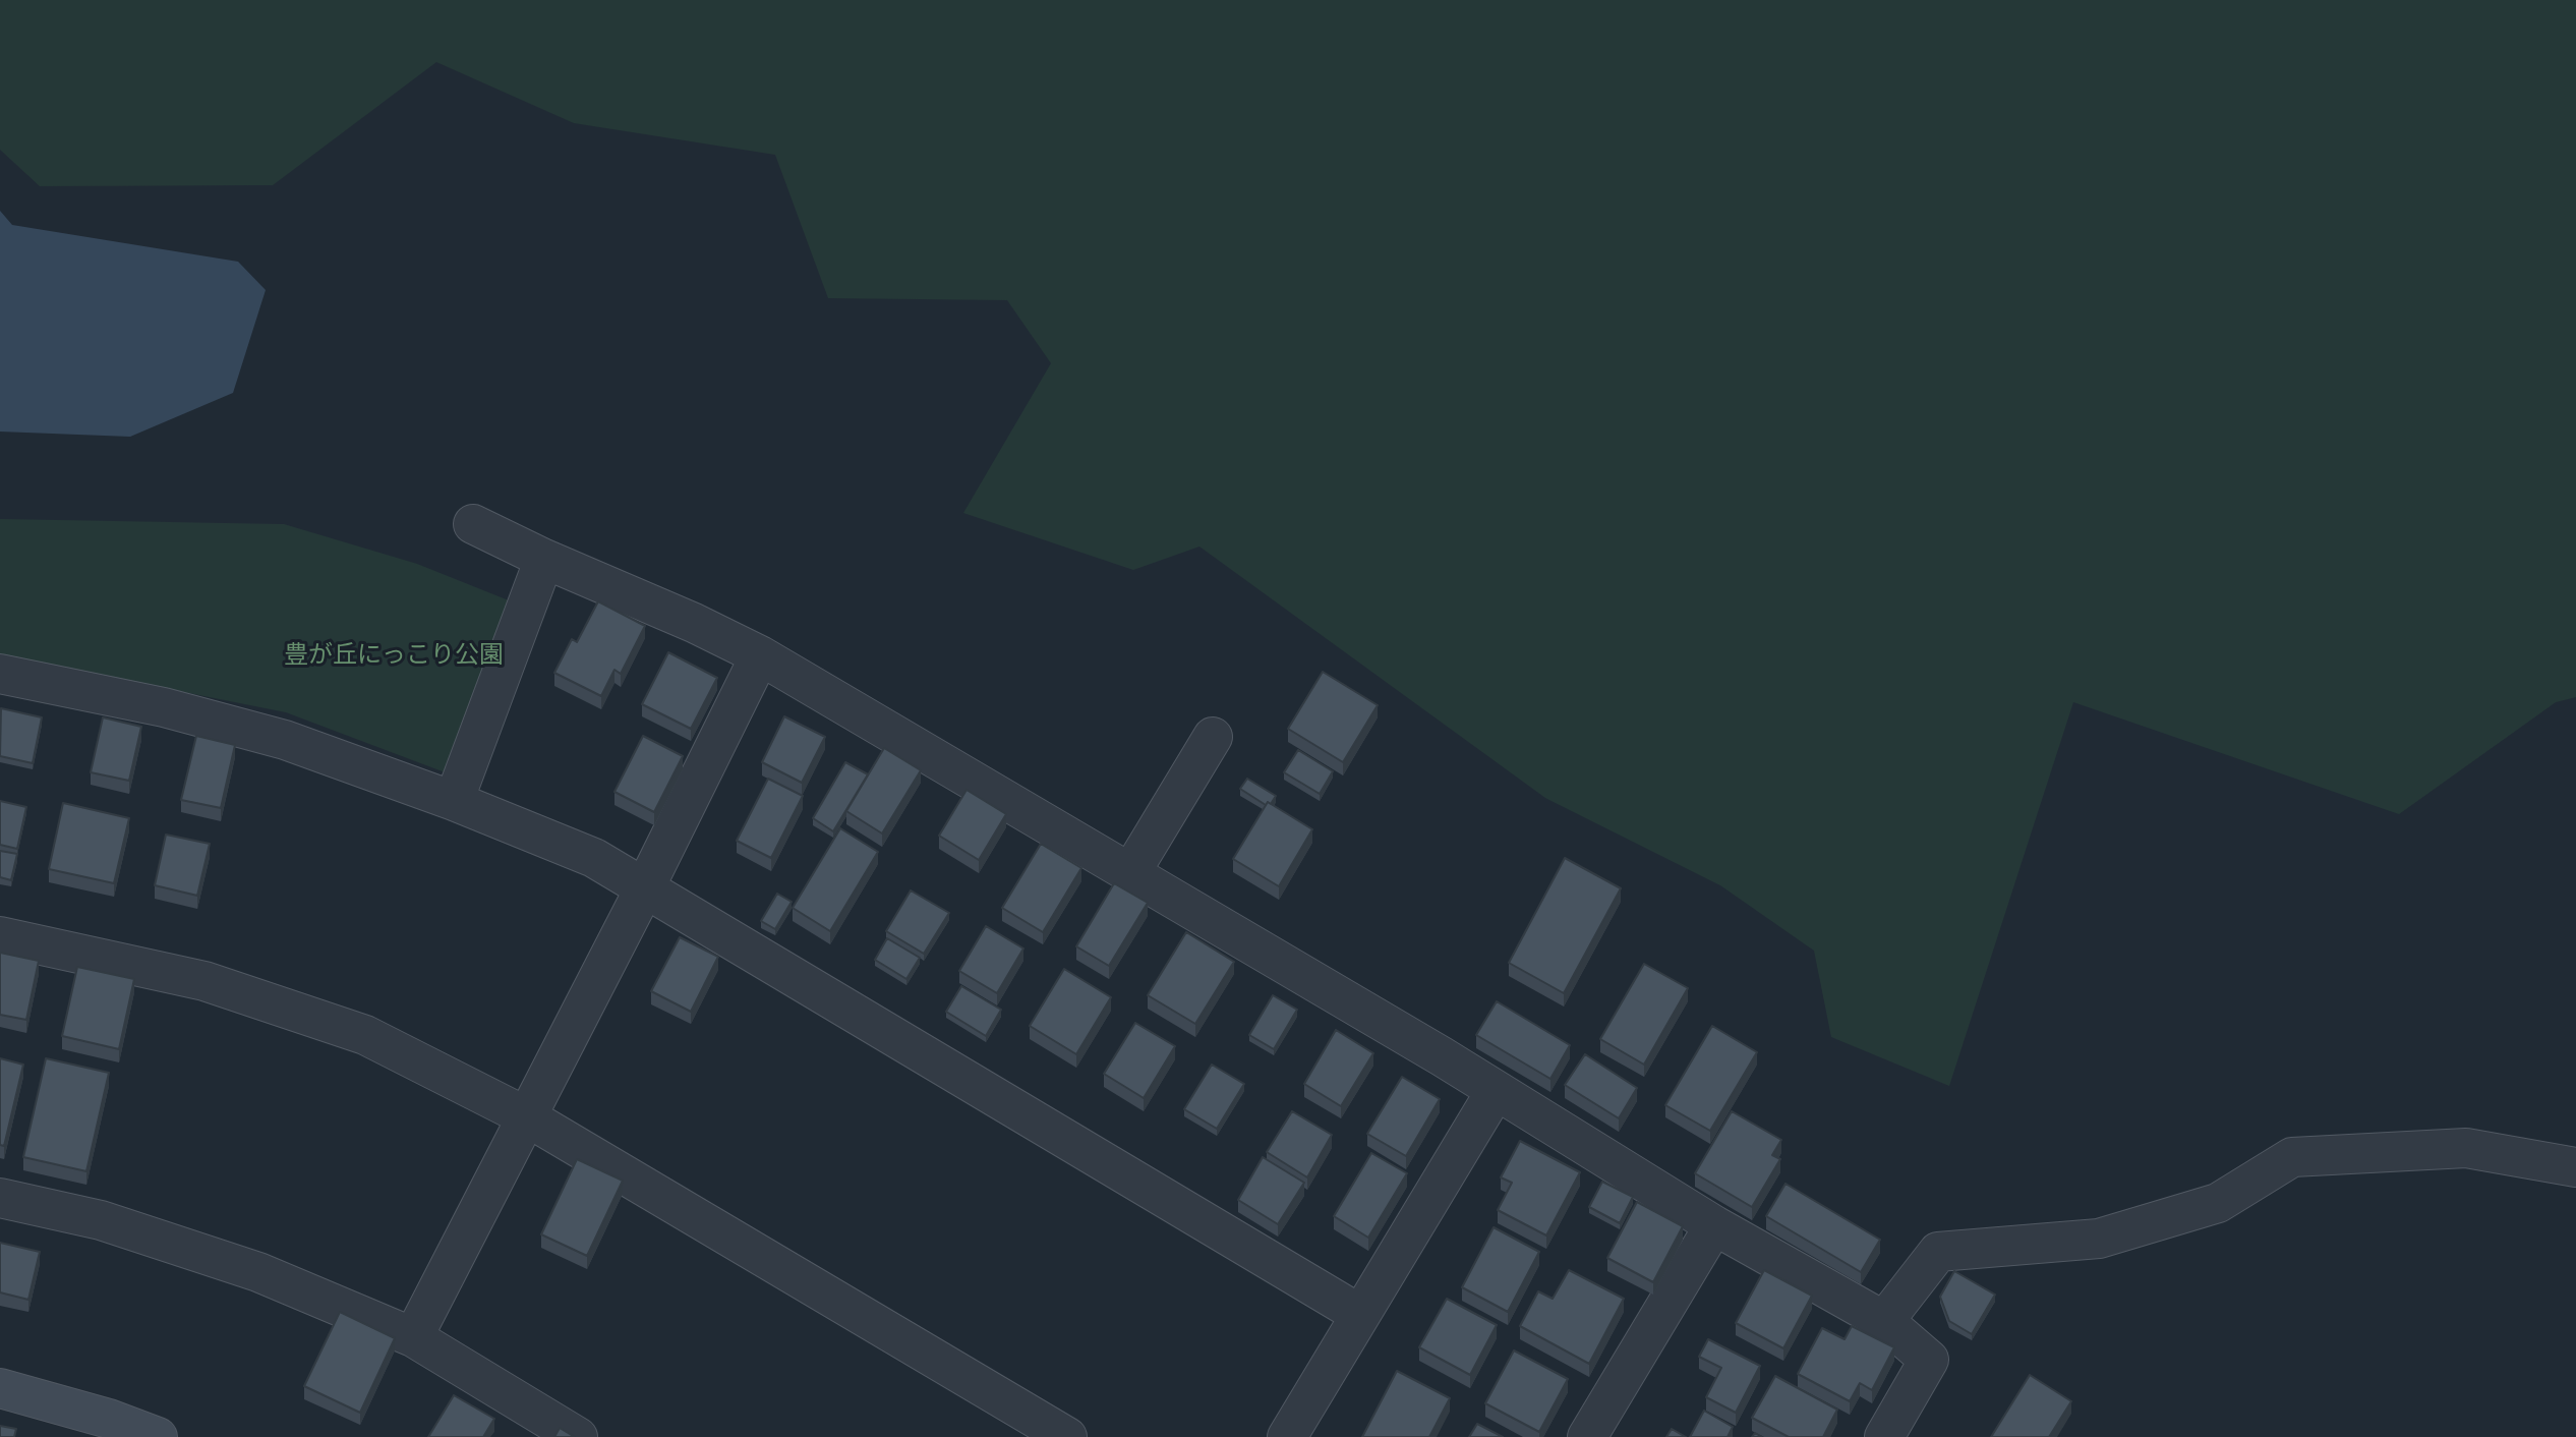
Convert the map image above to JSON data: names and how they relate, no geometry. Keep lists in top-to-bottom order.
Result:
{
  "parks": ["豊が丘にっこり公園"]
}
